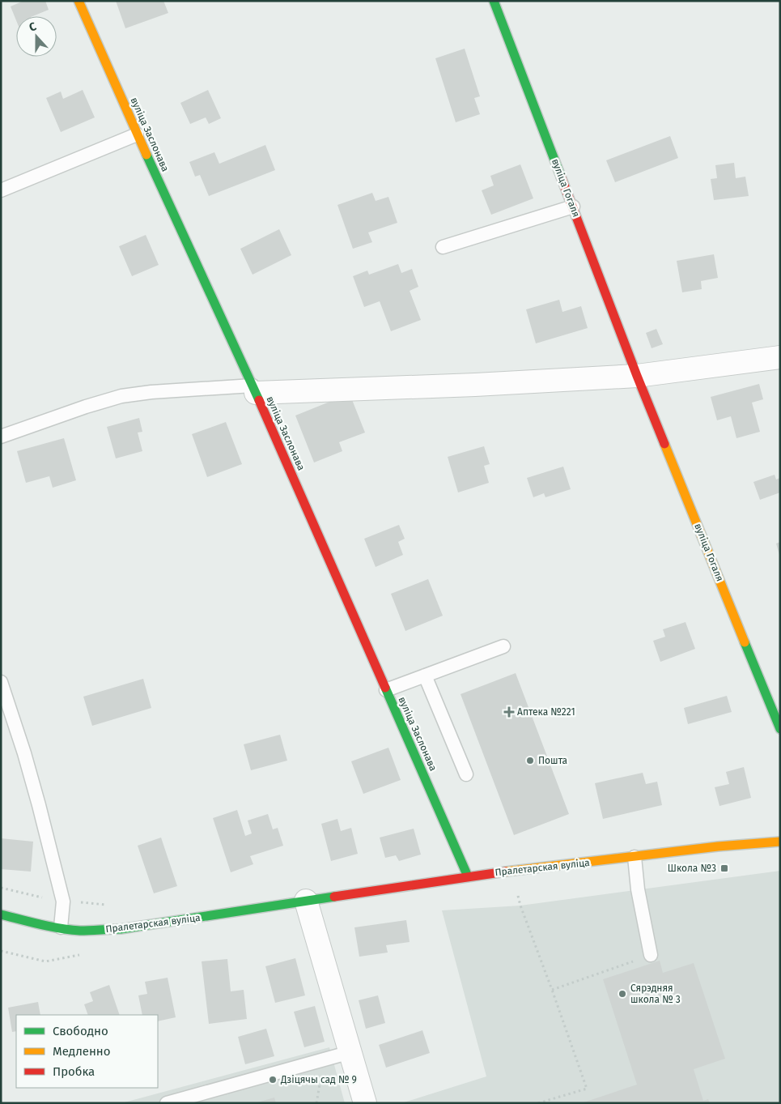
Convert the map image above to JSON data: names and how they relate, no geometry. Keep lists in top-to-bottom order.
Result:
{
  "streets": {
    "street": ["вуліца Заслонава", "вуліца Гогаля", "Пралетарская вуліца"]
  },
  "crossings": [
    ["вуліца Заслонава", "Пралетарская вуліца"]
  ],
  "places": {
    "health": ["Аптека №221"],
    "other": ["Пошта", "Сярэдняя школа № 3", "Дзіцячы сад № 9"],
    "transit": ["Школа №3"]
  },
  "legend": ["Свободно", "Медленно", "Пробка"],
  "north": "top"
}
